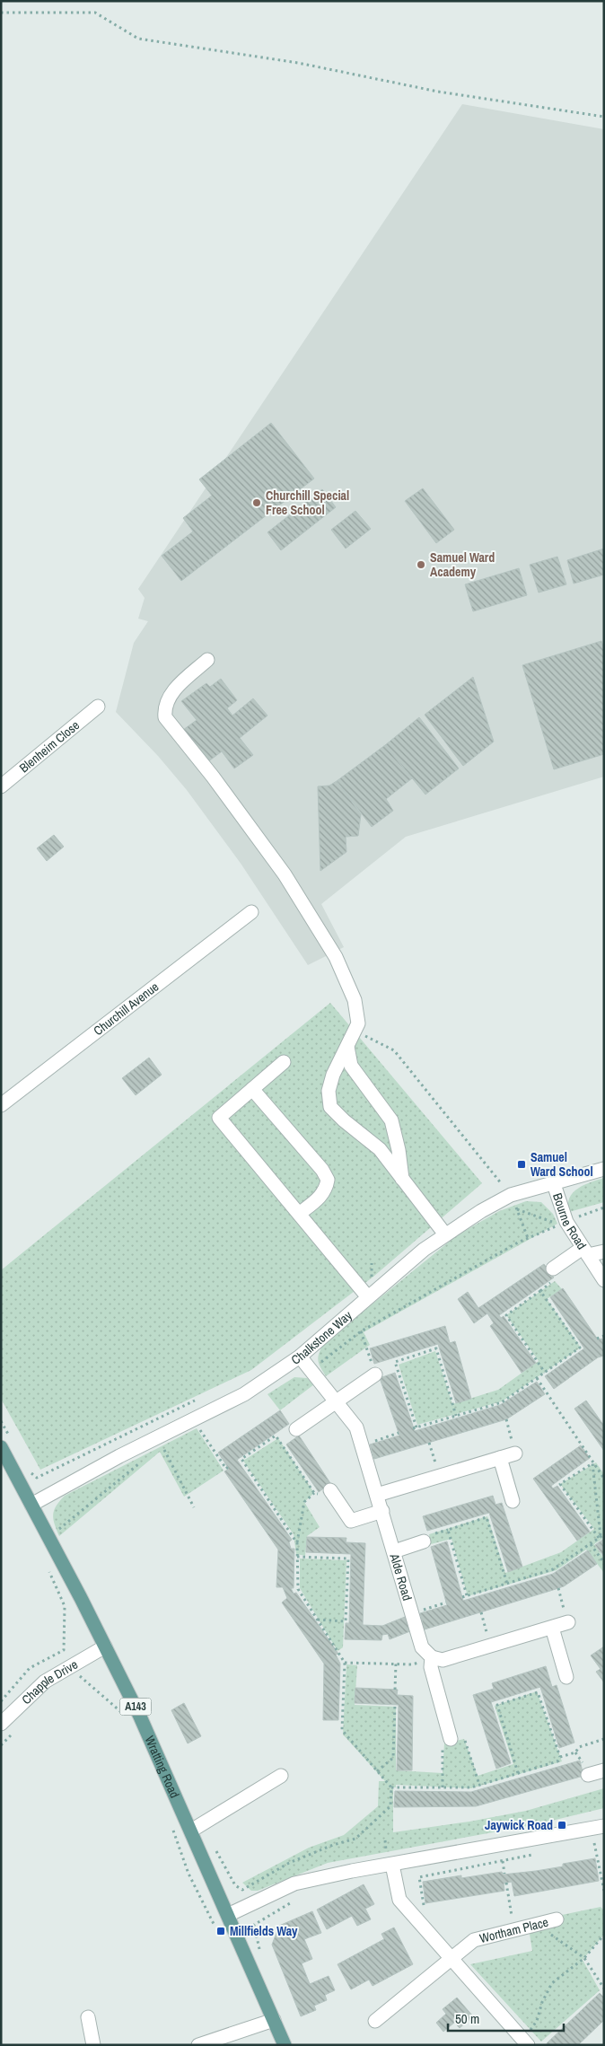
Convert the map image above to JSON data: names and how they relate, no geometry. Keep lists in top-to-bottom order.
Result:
{
  "streets": {
    "main road": ["A143", "Wratting Road"],
    "street": [
      "Blenheim Close",
      "Churchill Avenue",
      "Bourne Road",
      "Chalkstone Way",
      "Alde Road",
      "Chapple Drive",
      "Wortham Place"
    ]
  },
  "crossings": [
    ["Bourne Road", "Chalkstone Way"],
    ["Chalkstone Way", "Alde Road"],
    ["Chalkstone Way", "Wratting Road"],
    ["Chapple Drive", "Wratting Road"]
  ],
  "places": {
    "other": ["Churchill Special Free School", "Samuel Ward Academy"],
    "transit": ["Samuel Ward School", "Jaywick Road", "Millfields Way"]
  },
  "scale_bar": "50 m"
}
